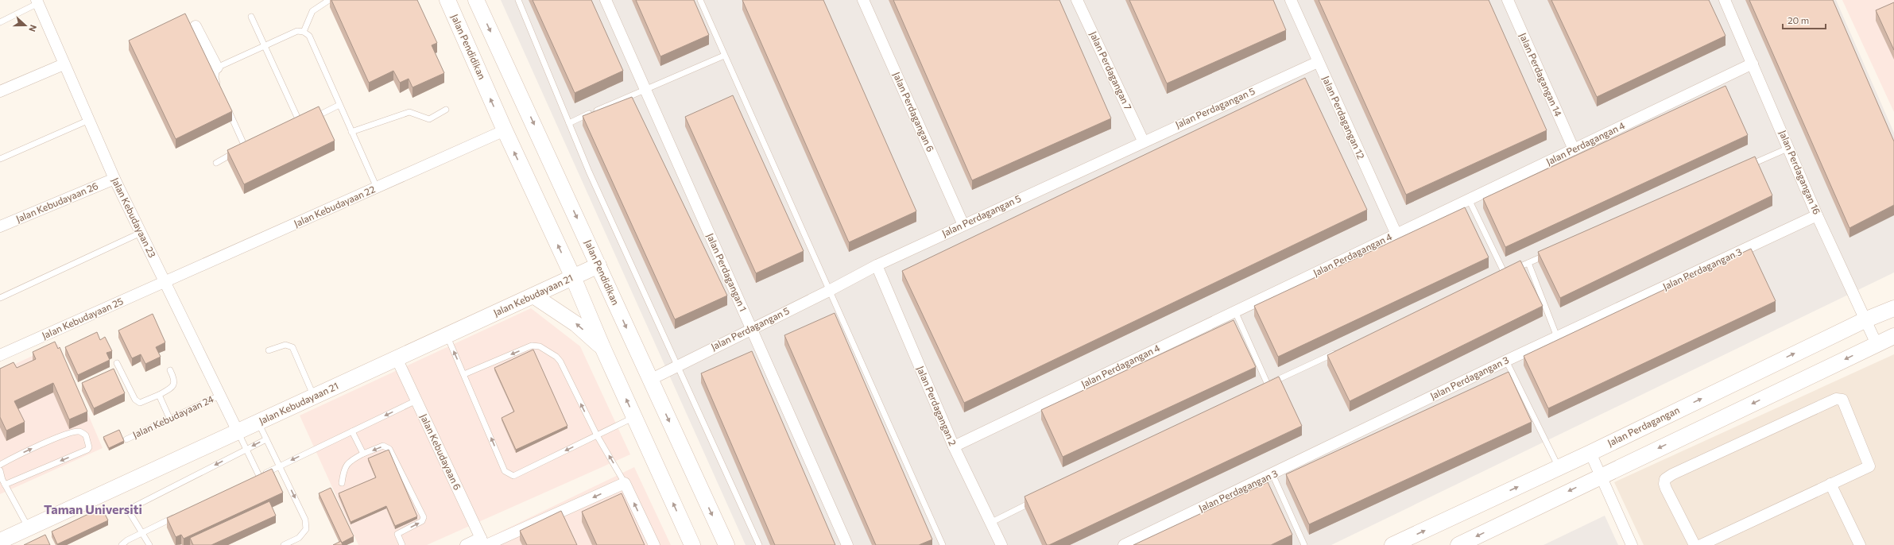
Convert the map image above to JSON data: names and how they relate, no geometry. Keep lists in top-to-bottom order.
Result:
{
  "streets": {
    "main road": ["Jalan Pendidikan", "Jalan Kebudayaan 21", "Jalan Perdagangan"],
    "street": [
      "Jalan Perdagangan 7",
      "Jalan Perdagangan 14",
      "Jalan Perdagangan 5",
      "Jalan Perdagangan 6",
      "Jalan Perdagangan 12",
      "Jalan Perdagangan 4",
      "Jalan Perdagangan 16",
      "Jalan Kebudayaan 26",
      "Jalan Kebudayaan 22",
      "Jalan Kebudayaan 23",
      "Jalan Perdagangan 3",
      "Jalan Perdagangan 1",
      "Jalan Kebudayaan 25",
      "Jalan Perdagangan 2",
      "Jalan Kebudayaan 6"
    ],
    "lane": ["Jalan Kebudayaan 24"]
  },
  "crossings": [
    ["Jalan Pendidikan", "Jalan Perdagangan 5"],
    ["Jalan Pendidikan", "Jalan Kebudayaan 22"],
    ["Jalan Pendidikan", "Jalan Kebudayaan 21"],
    ["Jalan Perdagangan 7", "Jalan Perdagangan 5"],
    ["Jalan Perdagangan 14", "Jalan Perdagangan 4"],
    ["Jalan Perdagangan 5", "Jalan Perdagangan 6"],
    ["Jalan Perdagangan 5", "Jalan Perdagangan 12"],
    ["Jalan Perdagangan 5", "Jalan Perdagangan 1"],
    ["Jalan Perdagangan 5", "Jalan Perdagangan 2"],
    ["Jalan Perdagangan 12", "Jalan Perdagangan 4"],
    ["Jalan Perdagangan 4", "Jalan Perdagangan 16"],
    ["Jalan Perdagangan 4", "Jalan Perdagangan 2"],
    ["Jalan Perdagangan 16", "Jalan Perdagangan 3"],
    ["Jalan Perdagangan 16", "Jalan Perdagangan"],
    ["Jalan Kebudayaan 26", "Jalan Kebudayaan 23"],
    ["Jalan Kebudayaan 22", "Jalan Kebudayaan 23"],
    ["Jalan Kebudayaan 22", "Jalan Kebudayaan 25"],
    ["Jalan Kebudayaan 23", "Jalan Kebudayaan 21"],
    ["Jalan Kebudayaan 23", "Jalan Kebudayaan 25"],
    ["Jalan Kebudayaan 23", "Jalan Kebudayaan 24"],
    ["Jalan Kebudayaan 21", "Jalan Kebudayaan 6"]
  ],
  "districts": ["Taman Universiti"],
  "scale_bar": "20 m",
  "north": "right"
}
